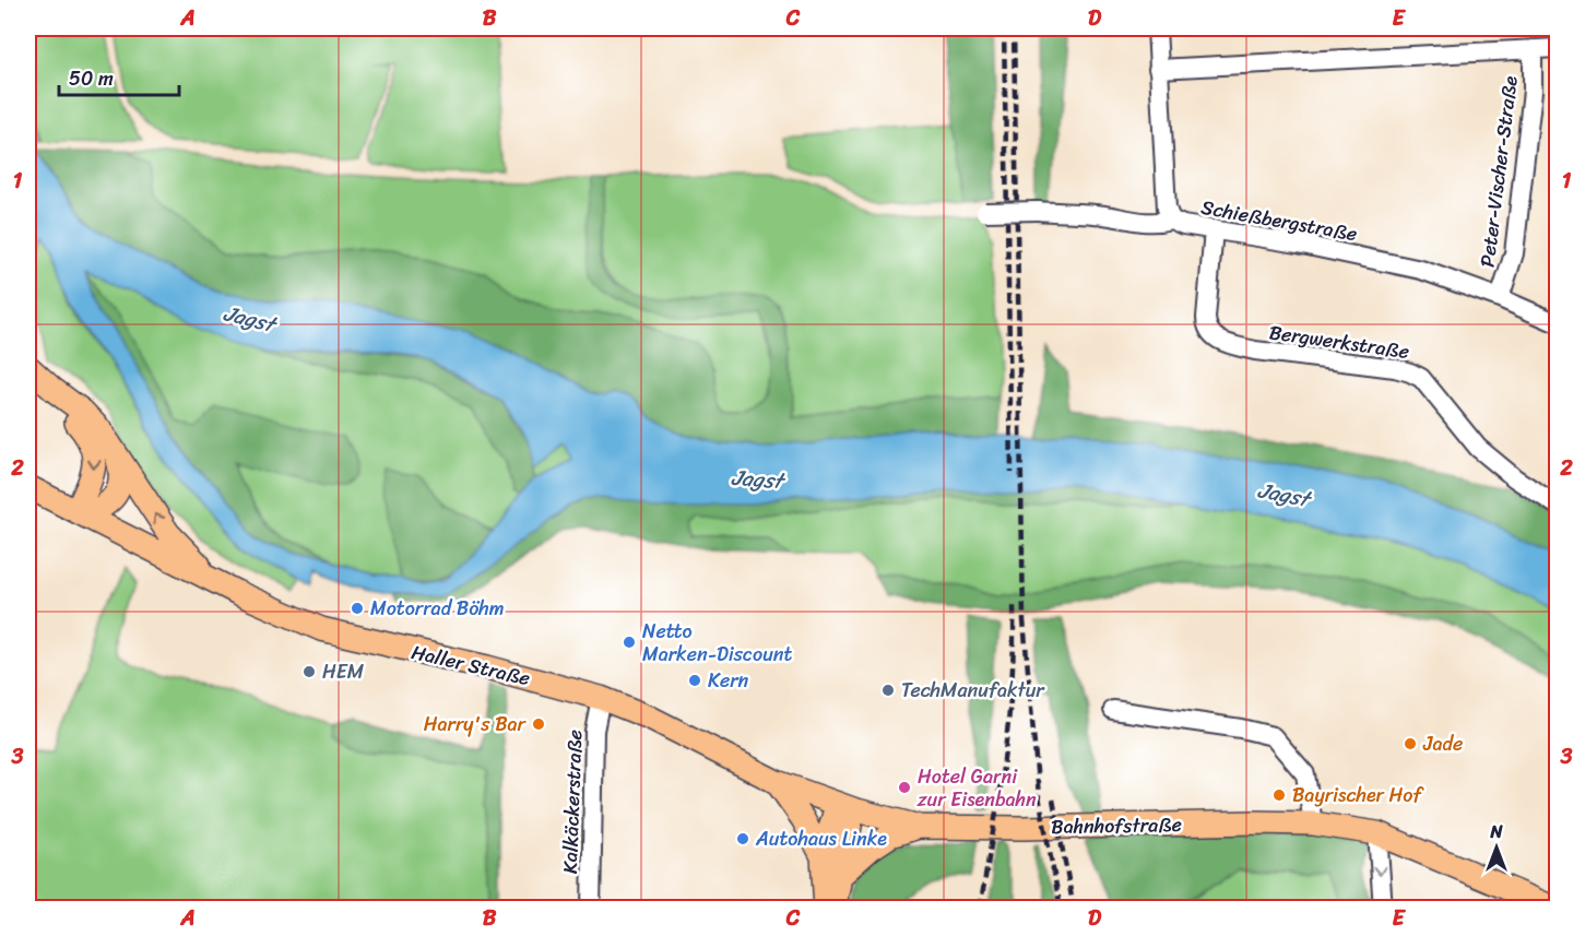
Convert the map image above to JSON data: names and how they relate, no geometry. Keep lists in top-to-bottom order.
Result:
{
  "streets": {
    "main road": ["Haller Straße", "Bahnhofstraße"],
    "street": [
      "Peter-Vischer-Straße",
      "Schießbergstraße",
      "Bergwerkstraße",
      "Kalkäckerstraße"
    ]
  },
  "crossings": [
    ["Peter-Vischer-Straße", "Schießbergstraße"],
    ["Schießbergstraße", "Bergwerkstraße"],
    ["Haller Straße", "Kalkäckerstraße"],
    ["Haller Straße", "Bahnhofstraße"]
  ],
  "water": ["Jagst"],
  "places": [
    "Motorrad Böhm",
    "Netto Marken-Discount",
    "HEM",
    "Kern",
    "TechManufaktur",
    "Harry's Bar",
    "Jade",
    "Hotel Garni zur Eisenbahn",
    "Bayrischer Hof",
    "Autohaus Linke"
  ],
  "scale_bar": "50 m",
  "north": "top",
  "grid": {
    "columns": [
      "A",
      "B",
      "C",
      "D",
      "E"
    ],
    "rows": ["1", "2", "3"]
  }
}
